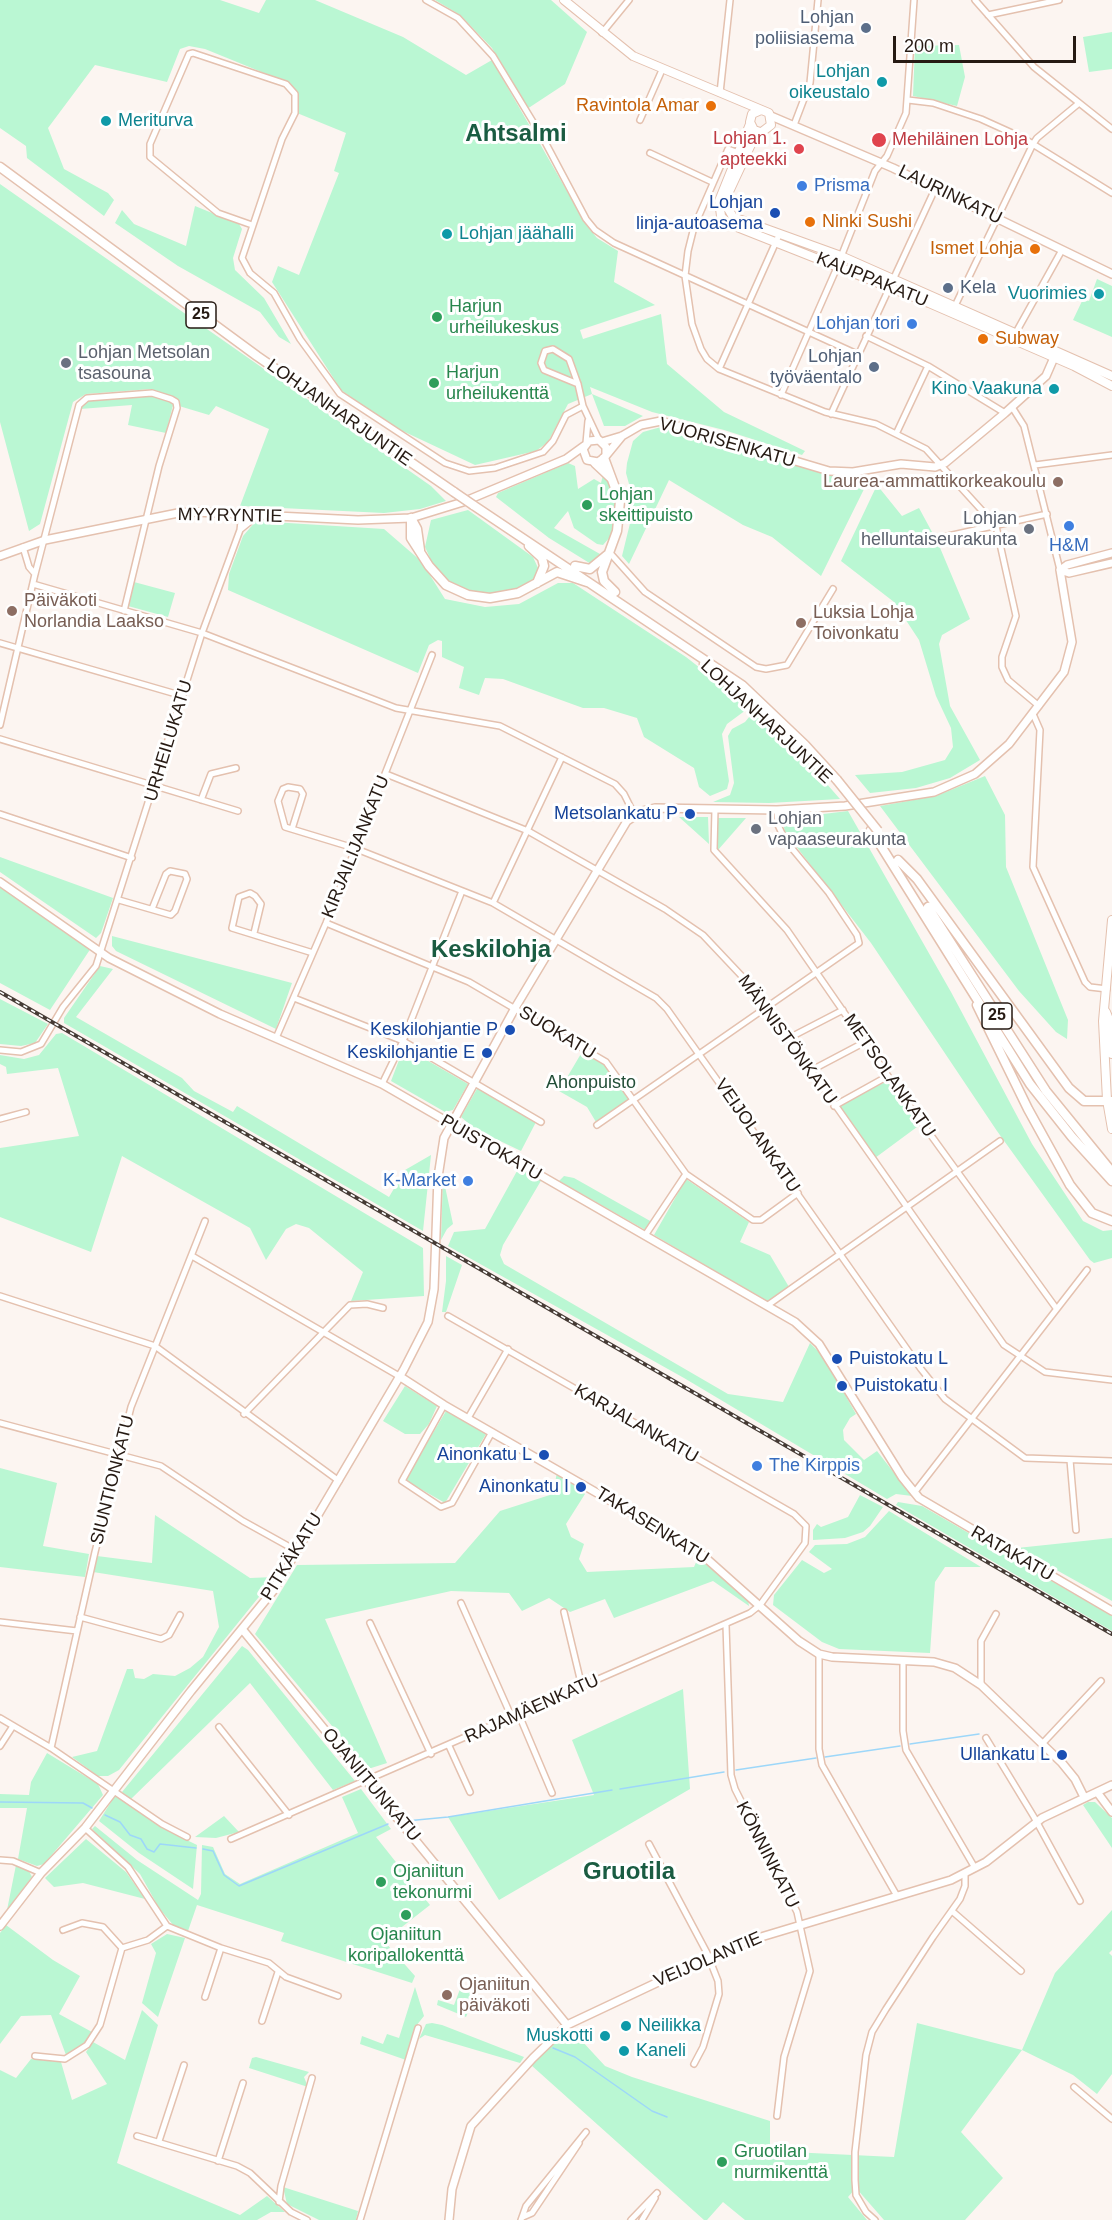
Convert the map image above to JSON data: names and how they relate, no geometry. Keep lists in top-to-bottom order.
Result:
{
  "streets": {
    "highway": ["25", "LOHJANHARJUNTIE"],
    "main road": ["KAUPPAKATU"],
    "street": [
      "LAURINKATU",
      "VUORISENKATU",
      "MYYRYNTIE",
      "URHEILUKATU",
      "KIRJAILIJANKATU",
      "SUOKATU",
      "MÄNNISTÖNKATU",
      "METSOLANKATU",
      "VEIJOLANKATU",
      "PUISTOKATU",
      "KARJALANKATU",
      "SIUNTIONKATU",
      "TAKASENKATU",
      "RATAKATU",
      "PITKÄKATU",
      "RAJAMÄENKATU",
      "OJANIITUNKATU",
      "KÖNNINKATU",
      "VEIJOLANTIE"
    ]
  },
  "crossings": [
    ["MYYRYNTIE", "URHEILUKATU"],
    ["URHEILUKATU", "PUISTOKATU"],
    ["KIRJAILIJANKATU", "SUOKATU"],
    ["KIRJAILIJANKATU", "MÄNNISTÖNKATU"],
    ["KIRJAILIJANKATU", "VEIJOLANKATU"],
    ["KIRJAILIJANKATU", "PUISTOKATU"],
    ["SUOKATU", "VEIJOLANKATU"],
    ["SUOKATU", "PITKÄKATU"],
    ["MÄNNISTÖNKATU", "PITKÄKATU"],
    ["VEIJOLANKATU", "PITKÄKATU"],
    ["PUISTOKATU", "RATAKATU"],
    ["PUISTOKATU", "PITKÄKATU"],
    ["KARJALANKATU", "RAJAMÄENKATU"],
    ["SIUNTIONKATU", "TAKASENKATU"],
    ["TAKASENKATU", "PITKÄKATU"],
    ["TAKASENKATU", "RAJAMÄENKATU"],
    ["PITKÄKATU", "OJANIITUNKATU"],
    ["RAJAMÄENKATU", "OJANIITUNKATU"],
    ["RAJAMÄENKATU", "KÖNNINKATU"],
    ["OJANIITUNKATU", "VEIJOLANTIE"],
    ["KÖNNINKATU", "VEIJOLANTIE"]
  ],
  "districts": ["Ahtsalmi", "Keskilohja", "Gruotila"],
  "parks": ["Ahonpuisto"],
  "places": [
    "Lohjan poliisiasema",
    "Lohjan oikeustalo",
    "Ravintola Amar",
    "Meriturva",
    "Mehiläinen Lohja",
    "Lohjan 1. apteekki",
    "Prisma",
    "Lohjan linja-autoasema",
    "Ninki Sushi",
    "Lohjan jäähalli",
    "Ismet Lohja",
    "Kela",
    "Vuorimies",
    "Harjun urheilukeskus",
    "Lohjan tori",
    "Subway",
    "Lohjan Metsolan tsasouna",
    "Lohjan työväentalo",
    "Harjun urheilukenttä",
    "Kino Vaakuna",
    "Laurea-ammattikorkeakoulu",
    "Lohjan skeittipuisto",
    "H&M",
    "Lohjan helluntaiseurakunta",
    "Päiväkoti Norlandia Laakso",
    "Luksia Lohja Toivonkatu",
    "Metsolankatu P",
    "Lohjan vapaaseurakunta",
    "Keskilohjantie P",
    "Keskilohjantie E",
    "K-Market",
    "Puistokatu L",
    "Puistokatu I",
    "Ainonkatu L",
    "The Kirppis",
    "Ainonkatu I",
    "Ullankatu L",
    "Ojaniitun tekonurmi",
    "Ojaniitun koripallokenttä",
    "Ojaniitun päiväkoti",
    "Neilikka",
    "Muskotti",
    "Kaneli",
    "Gruotilan nurmikenttä"
  ],
  "scale_bar": "200 m"
}
